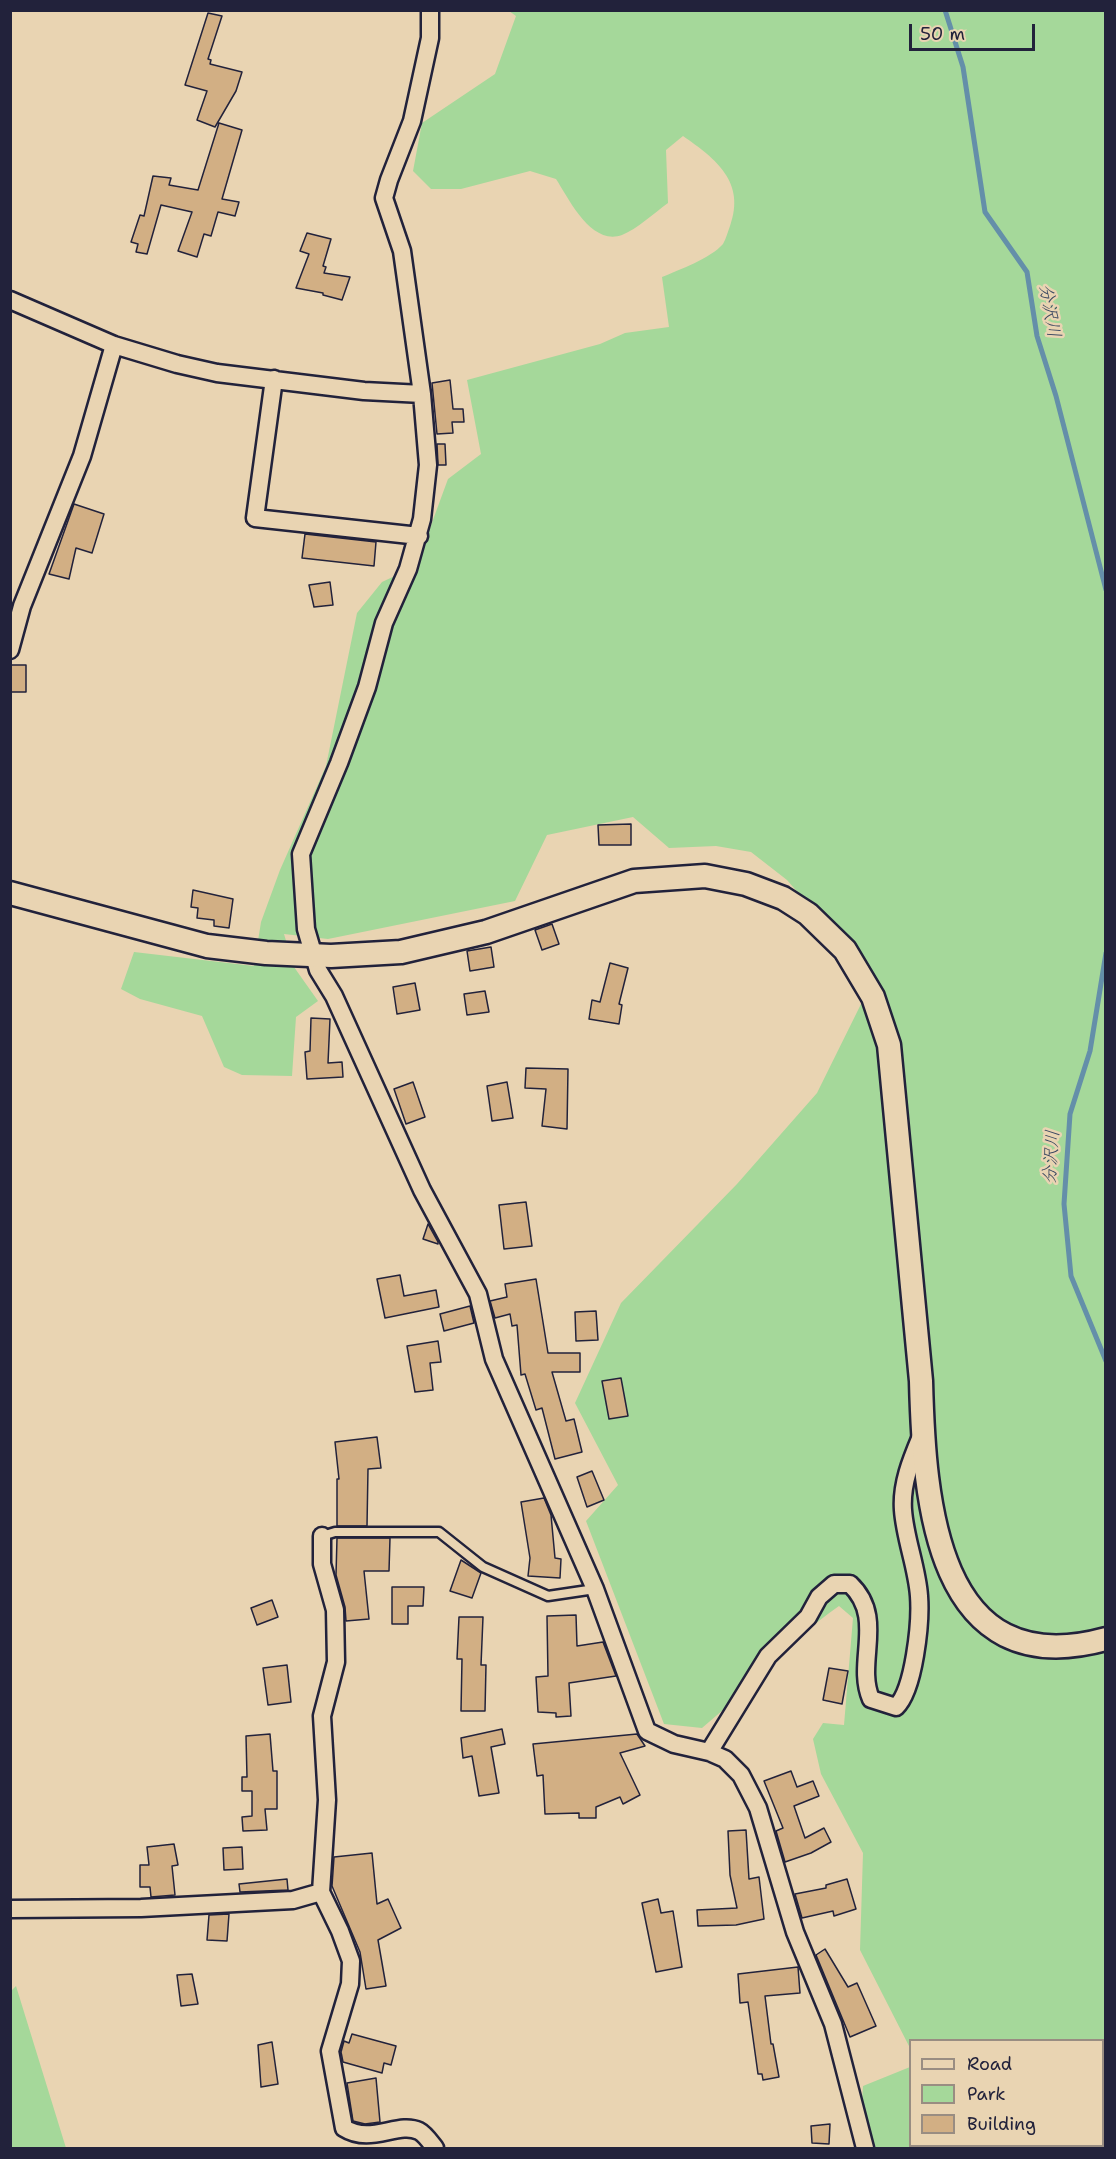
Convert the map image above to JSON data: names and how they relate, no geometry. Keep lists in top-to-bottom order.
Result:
{
  "water": ["分沢川"],
  "legend": ["Road", "Park", "Building"],
  "scale_bar": "50 m"
}
